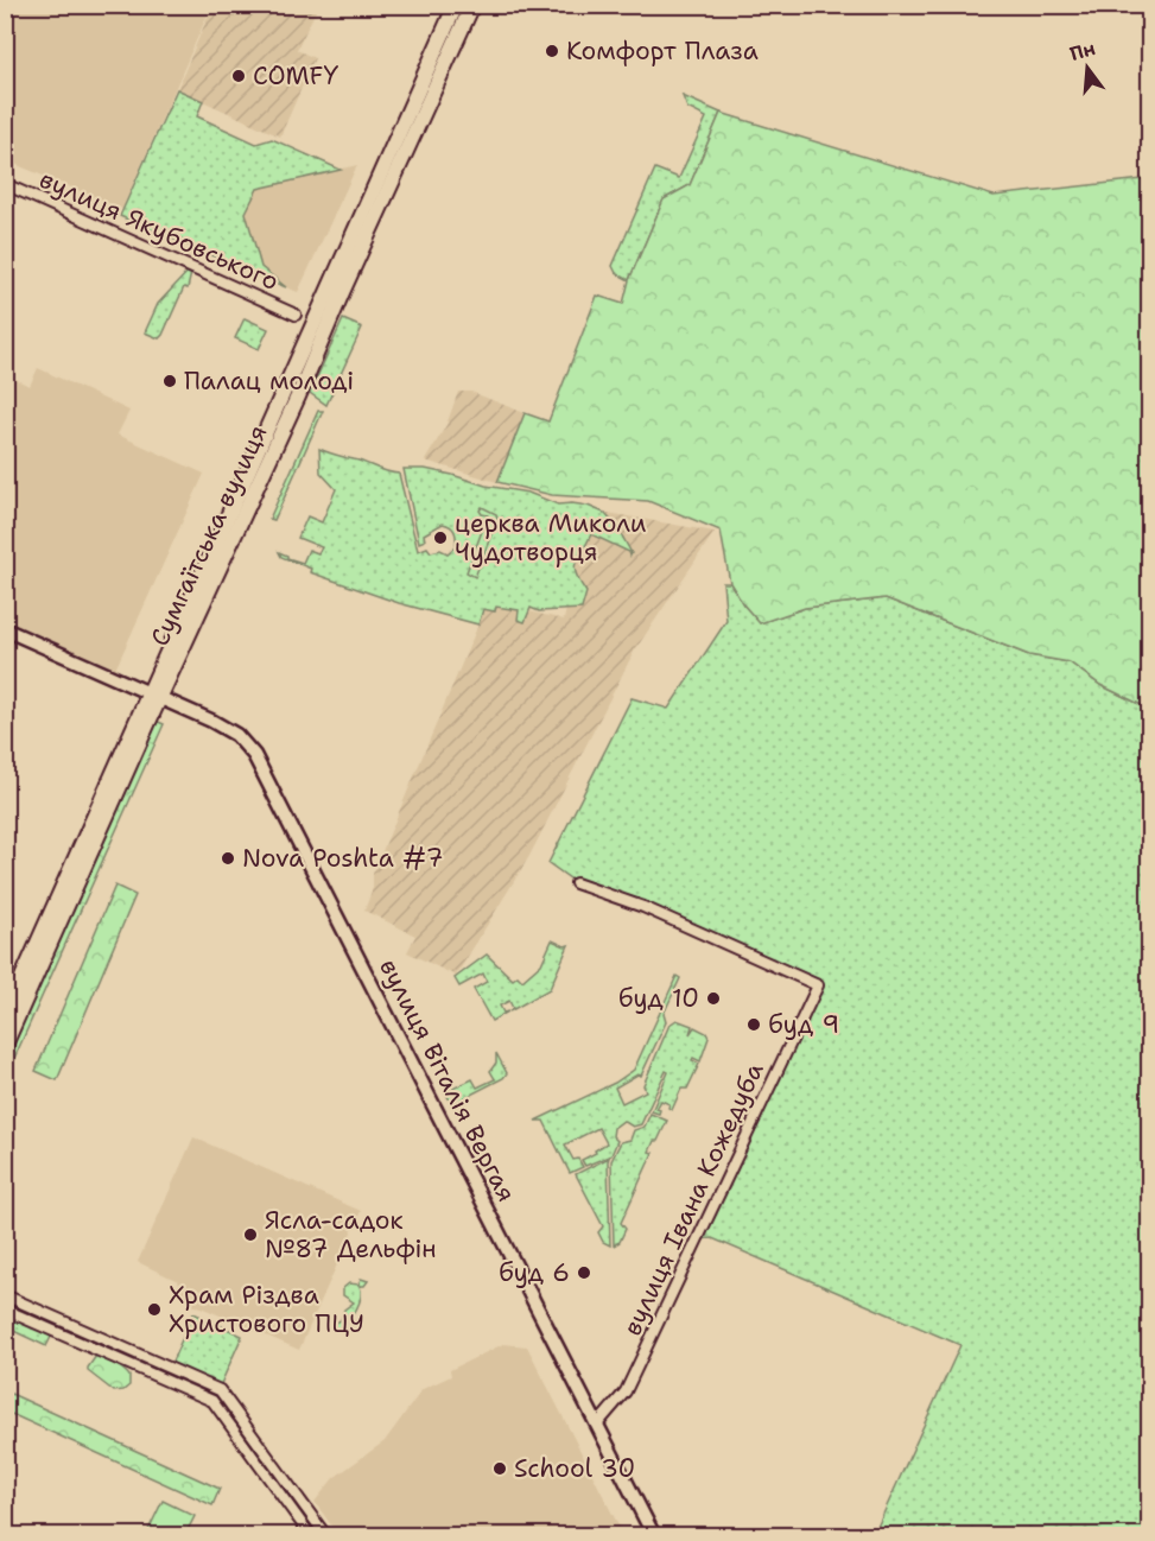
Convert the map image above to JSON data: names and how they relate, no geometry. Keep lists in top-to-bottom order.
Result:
{
  "streets": {
    "main road": ["Сумгаїтська вулиця"],
    "street": ["вулиця Якубовського", "вулиця Віталія Вергая", "вулиця Івана Кожедуба"]
  },
  "crossings": [
    ["Сумгаїтська вулиця", "вулиця Віталія Вергая"],
    ["вулиця Віталія Вергая", "вулиця Івана Кожедуба"]
  ],
  "places": [
    "Комфорт Плаза",
    "COMFY",
    "Палац молоді",
    "церква Миколи Чудотворця",
    "Nova Poshta #7",
    "буд 10",
    "буд 9",
    "Ясла-садок №87 Дельфін",
    "буд 6",
    "Храм Різдва Христового ПЦУ",
    "School 30"
  ],
  "north": "top"
}
